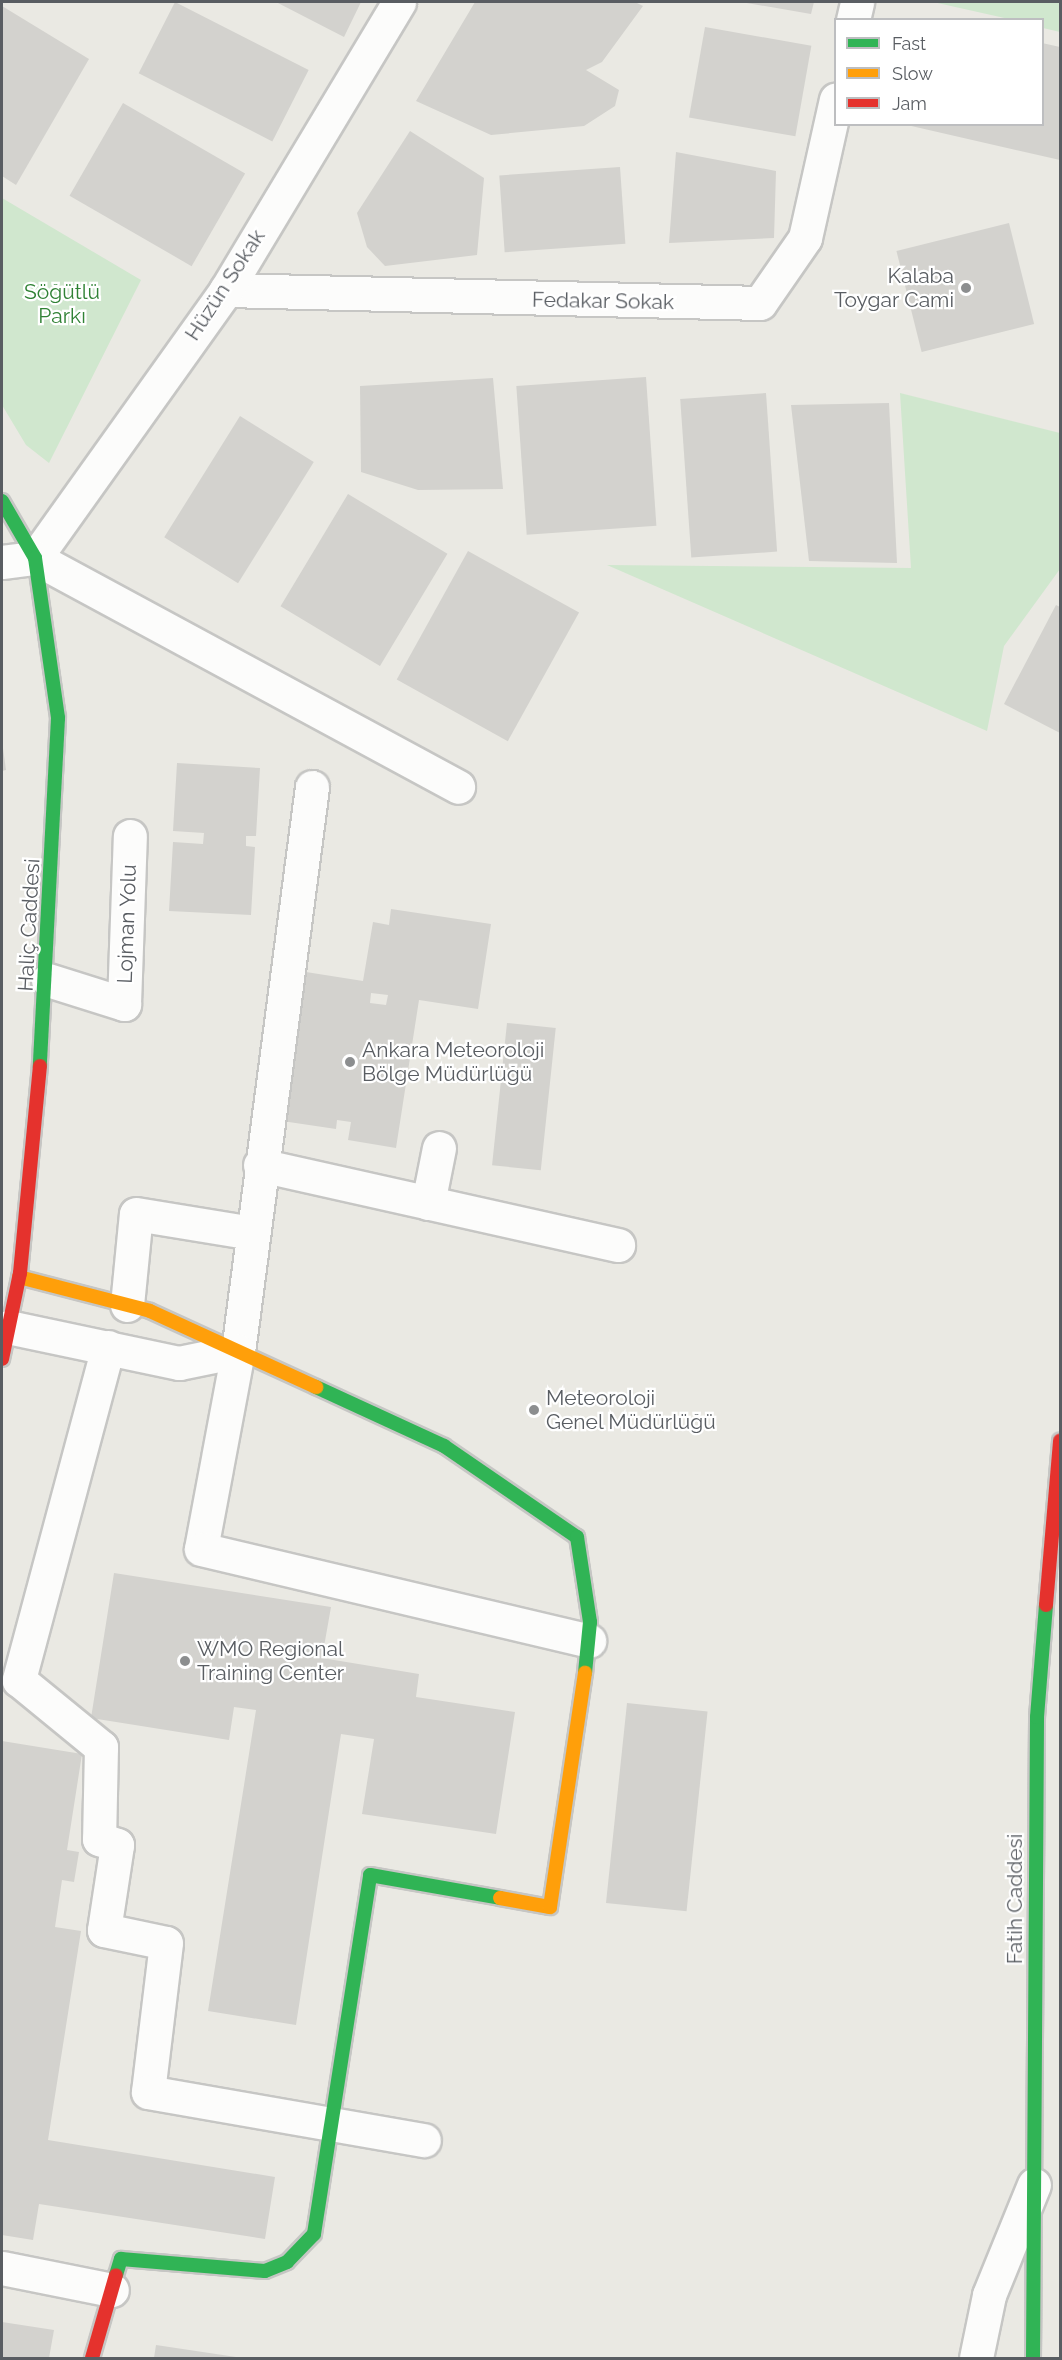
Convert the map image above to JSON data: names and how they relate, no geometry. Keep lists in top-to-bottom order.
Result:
{
  "streets": {
    "street": [
      "Hüzün Sokak",
      "Fedakar Sokak",
      "Lojman Yolu",
      "Haliç Caddesi",
      "Fatih Caddesi"
    ]
  },
  "crossings": [
    ["Hüzün Sokak", "Fedakar Sokak"],
    ["Hüzün Sokak", "Haliç Caddesi"],
    ["Lojman Yolu", "Haliç Caddesi"]
  ],
  "parks": ["Söğütlü Parkı"],
  "places": [
    "Kalaba Toygar Cami",
    "Ankara Meteoroloji Bölge Müdürlüğü",
    "Meteoroloji Genel Müdürlüğü",
    "WMO Regional Training Center"
  ],
  "legend": ["Fast", "Slow", "Jam"]
}
